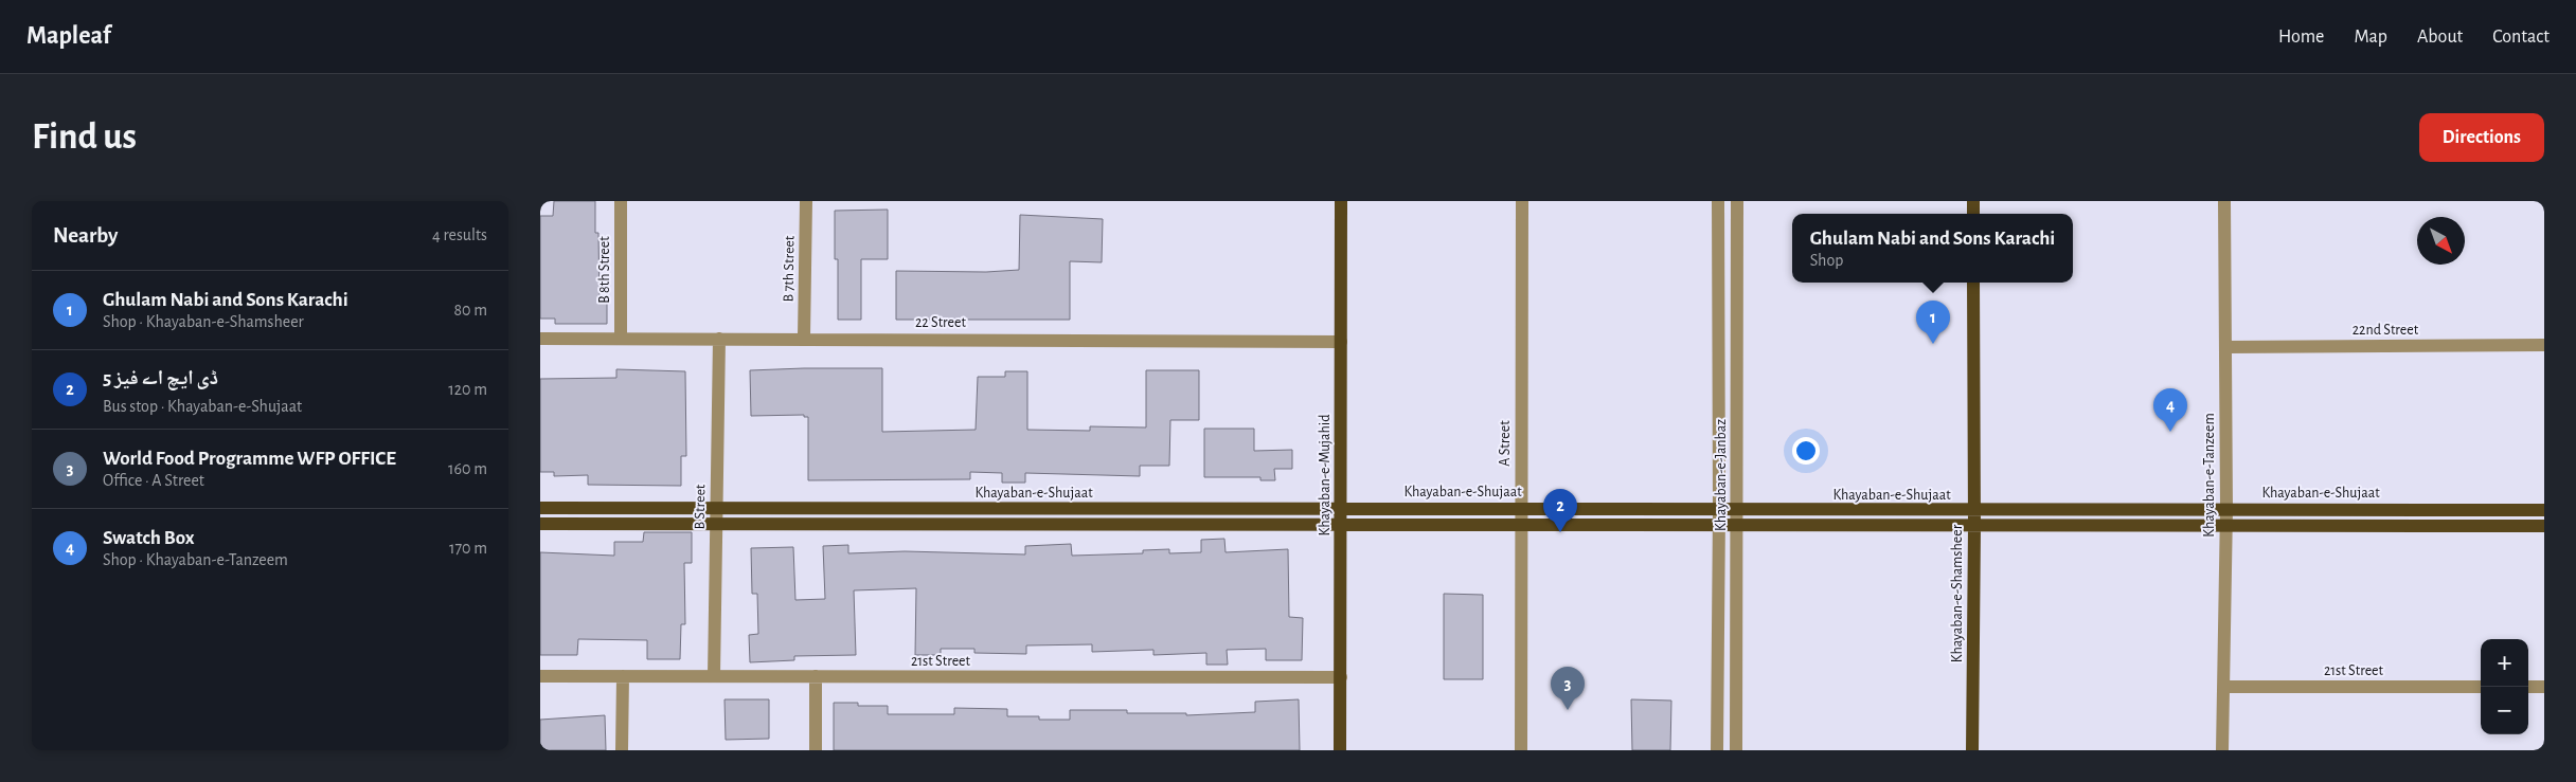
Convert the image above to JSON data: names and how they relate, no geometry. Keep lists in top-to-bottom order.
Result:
{
  "streets": {
    "main road": ["Khayaban-e-Mujahid", "Khayaban-e-Shujaat", "Khayaban-e-Shamsheer"],
    "street": [
      "B 7th Street",
      "B 8th Street",
      "22 Street",
      "22nd Street",
      "A Street",
      "Khayaban-e-Janbaz",
      "Khayaban-e-Tanzeem",
      "B Street",
      "21st Street"
    ]
  },
  "crossings": [
    ["B 7th Street", "22 Street"],
    ["B 8th Street", "22 Street"],
    ["22 Street", "Khayaban-e-Mujahid"],
    ["22 Street", "B Street"],
    ["22nd Street", "Khayaban-e-Tanzeem"],
    ["A Street", "Khayaban-e-Shujaat"],
    ["Khayaban-e-Mujahid", "Khayaban-e-Shujaat"],
    ["Khayaban-e-Mujahid", "21st Street"],
    ["Khayaban-e-Janbaz", "Khayaban-e-Shujaat"],
    ["Khayaban-e-Tanzeem", "Khayaban-e-Shujaat"],
    ["Khayaban-e-Tanzeem", "21st Street"],
    ["Khayaban-e-Shujaat", "B Street"],
    ["Khayaban-e-Shujaat", "Khayaban-e-Shamsheer"],
    ["B Street", "21st Street"]
  ],
  "north": "bottom right",
  "page": {
    "header": "Mapleaf",
    "nav": [
      "Home",
      "Map",
      "About",
      "Contact"
    ],
    "buttons": "Directions",
    "title": "Find us",
    "heading": ["Nearby", "4 results"],
    "popup": ["Ghulam Nabi and Sons Karachi", "Shop"],
    "list": [
      {
        "mark": "1",
        "name": "Ghulam Nabi and Sons Karachi",
        "note": "Shop · Khayaban-e-Shamsheer",
        "value": "80 m"
      },
      {
        "mark": "2",
        "name": "5 ڈی ایچ اے فیز",
        "note": "Bus stop · Khayaban-e-Shujaat",
        "value": "120 m"
      },
      {
        "mark": "3",
        "name": "World Food Programme WFP OFFICE",
        "note": "Office · A Street",
        "value": "160 m"
      },
      {
        "mark": "4",
        "name": "Swatch Box",
        "note": "Shop · Khayaban-e-Tanzeem",
        "value": "170 m"
      }
    ],
    "pins": [
      "1",
      "4",
      "2",
      "3"
    ],
    "map_buttons": ["+", "−"]
  }
}
